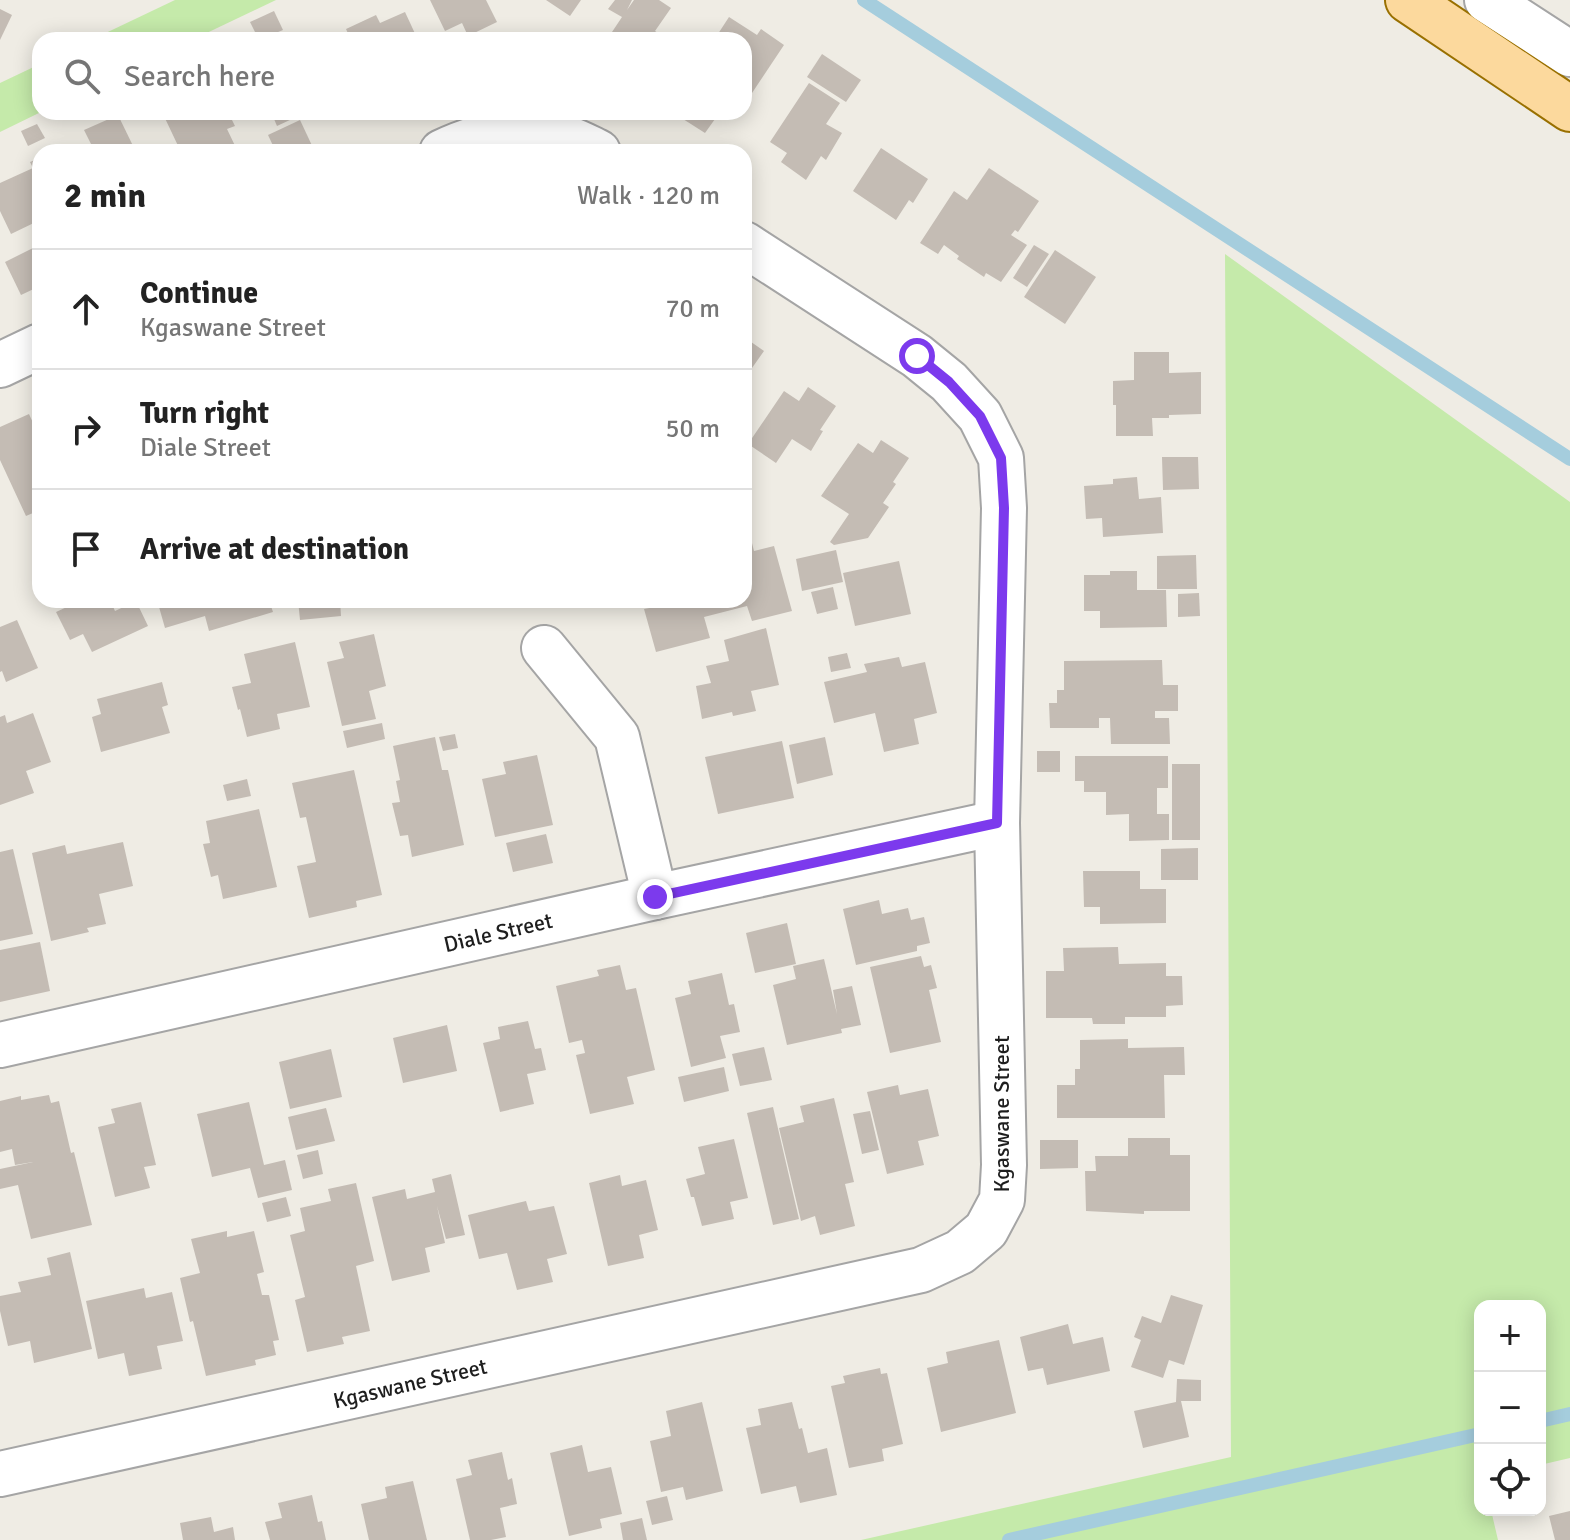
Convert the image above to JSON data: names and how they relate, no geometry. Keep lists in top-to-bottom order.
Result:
{
  "streets": {
    "street": ["Diale Street", "Kgaswane Street"]
  },
  "crossings": [
    ["Diale Street", "Kgaswane Street"]
  ],
  "page": {
    "search": "Search here",
    "heading": ["2 min", "Walk · 120 m"],
    "list": [
      ["Continue", "Kgaswane Street", "70 m"],
      ["Turn right", "Diale Street", "50 m"],
      "Arrive at destination"
    ],
    "map_buttons": ["+", "−"]
  }
}
